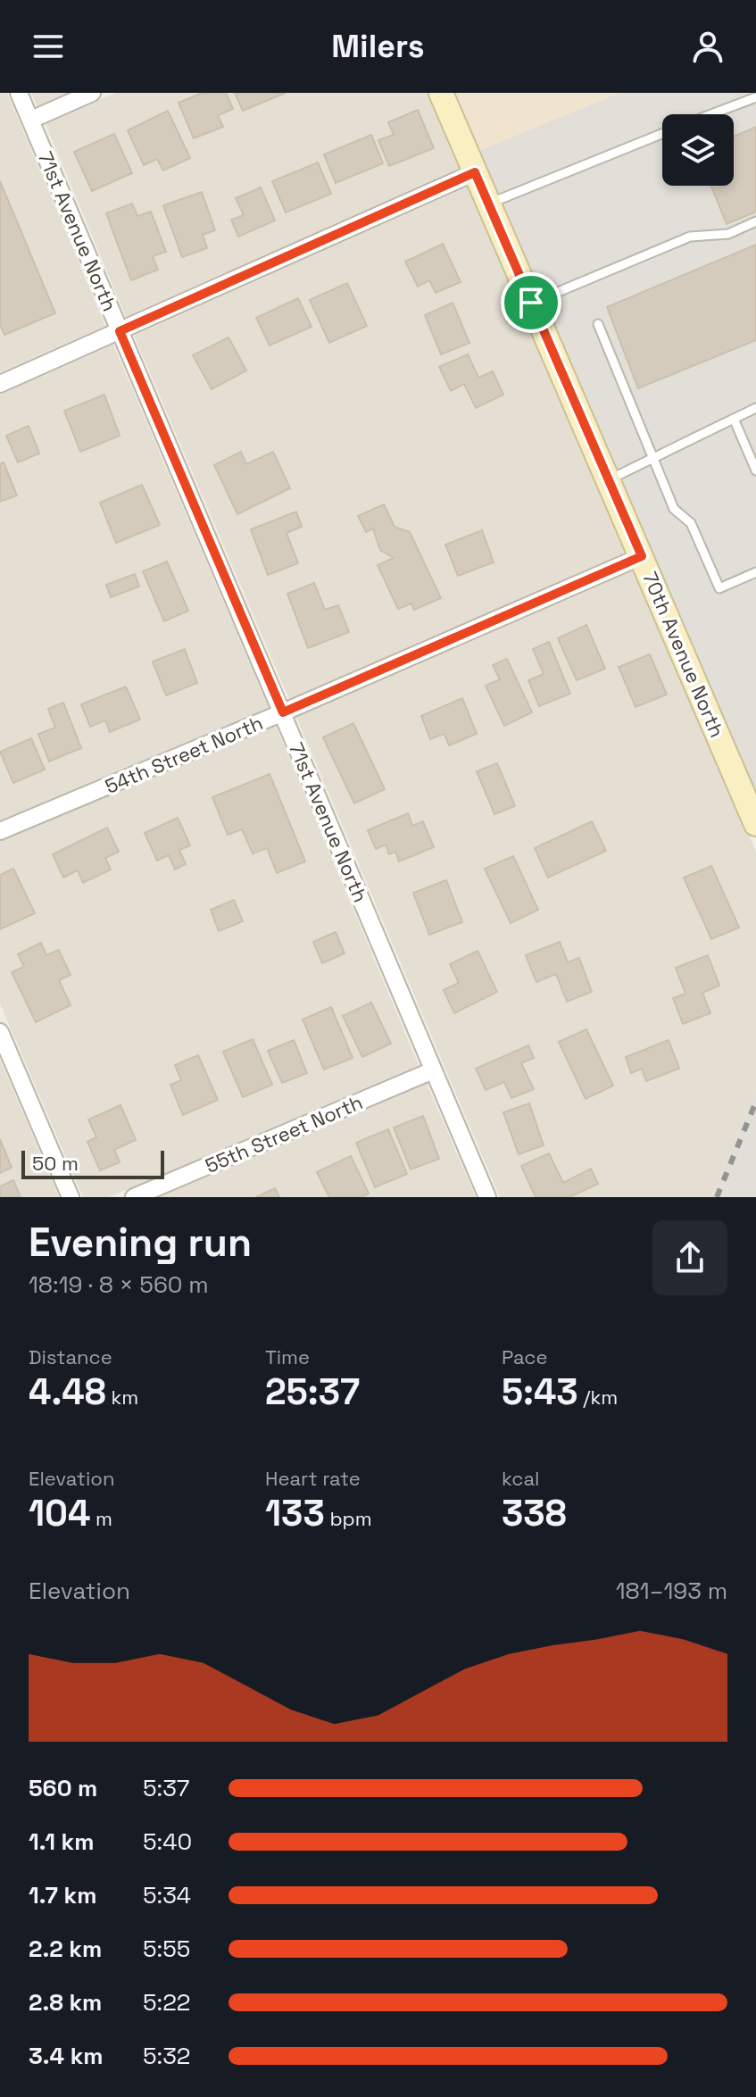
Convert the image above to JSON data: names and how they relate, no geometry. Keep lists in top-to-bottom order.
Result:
{
  "streets": {
    "street": [
      "71st Avenue North",
      "70th Avenue North",
      "54th Street North",
      "55th Street North"
    ]
  },
  "crossings": [
    ["71st Avenue North", "54th Street North"],
    ["71st Avenue North", "55th Street North"],
    ["70th Avenue North", "54th Street North"]
  ],
  "scale_bar": "50 m",
  "page": {
    "header": "Milers",
    "scale": "50 m",
    "heading": ["Evening run", "18:19 · 8 × 560 m"],
    "stats": [
      ["Distance", "4.48 km"],
      ["Time", "25:37"],
      ["Pace", "5:43 /km"],
      ["Elevation", "104 m"],
      ["Heart rate", "133 bpm"],
      ["kcal", "338"]
    ],
    "chart": ["Elevation", "181–193 m"],
    "list": [
      {
        "name": "560 m",
        "note": "5:37"
      },
      {
        "name": "1.1 km",
        "note": "5:40"
      },
      {
        "name": "1.7 km",
        "note": "5:34"
      },
      {
        "name": "2.2 km",
        "note": "5:55"
      },
      {
        "name": "2.8 km",
        "note": "5:22"
      },
      {
        "name": "3.4 km",
        "note": "5:32"
      }
    ]
  }
}
